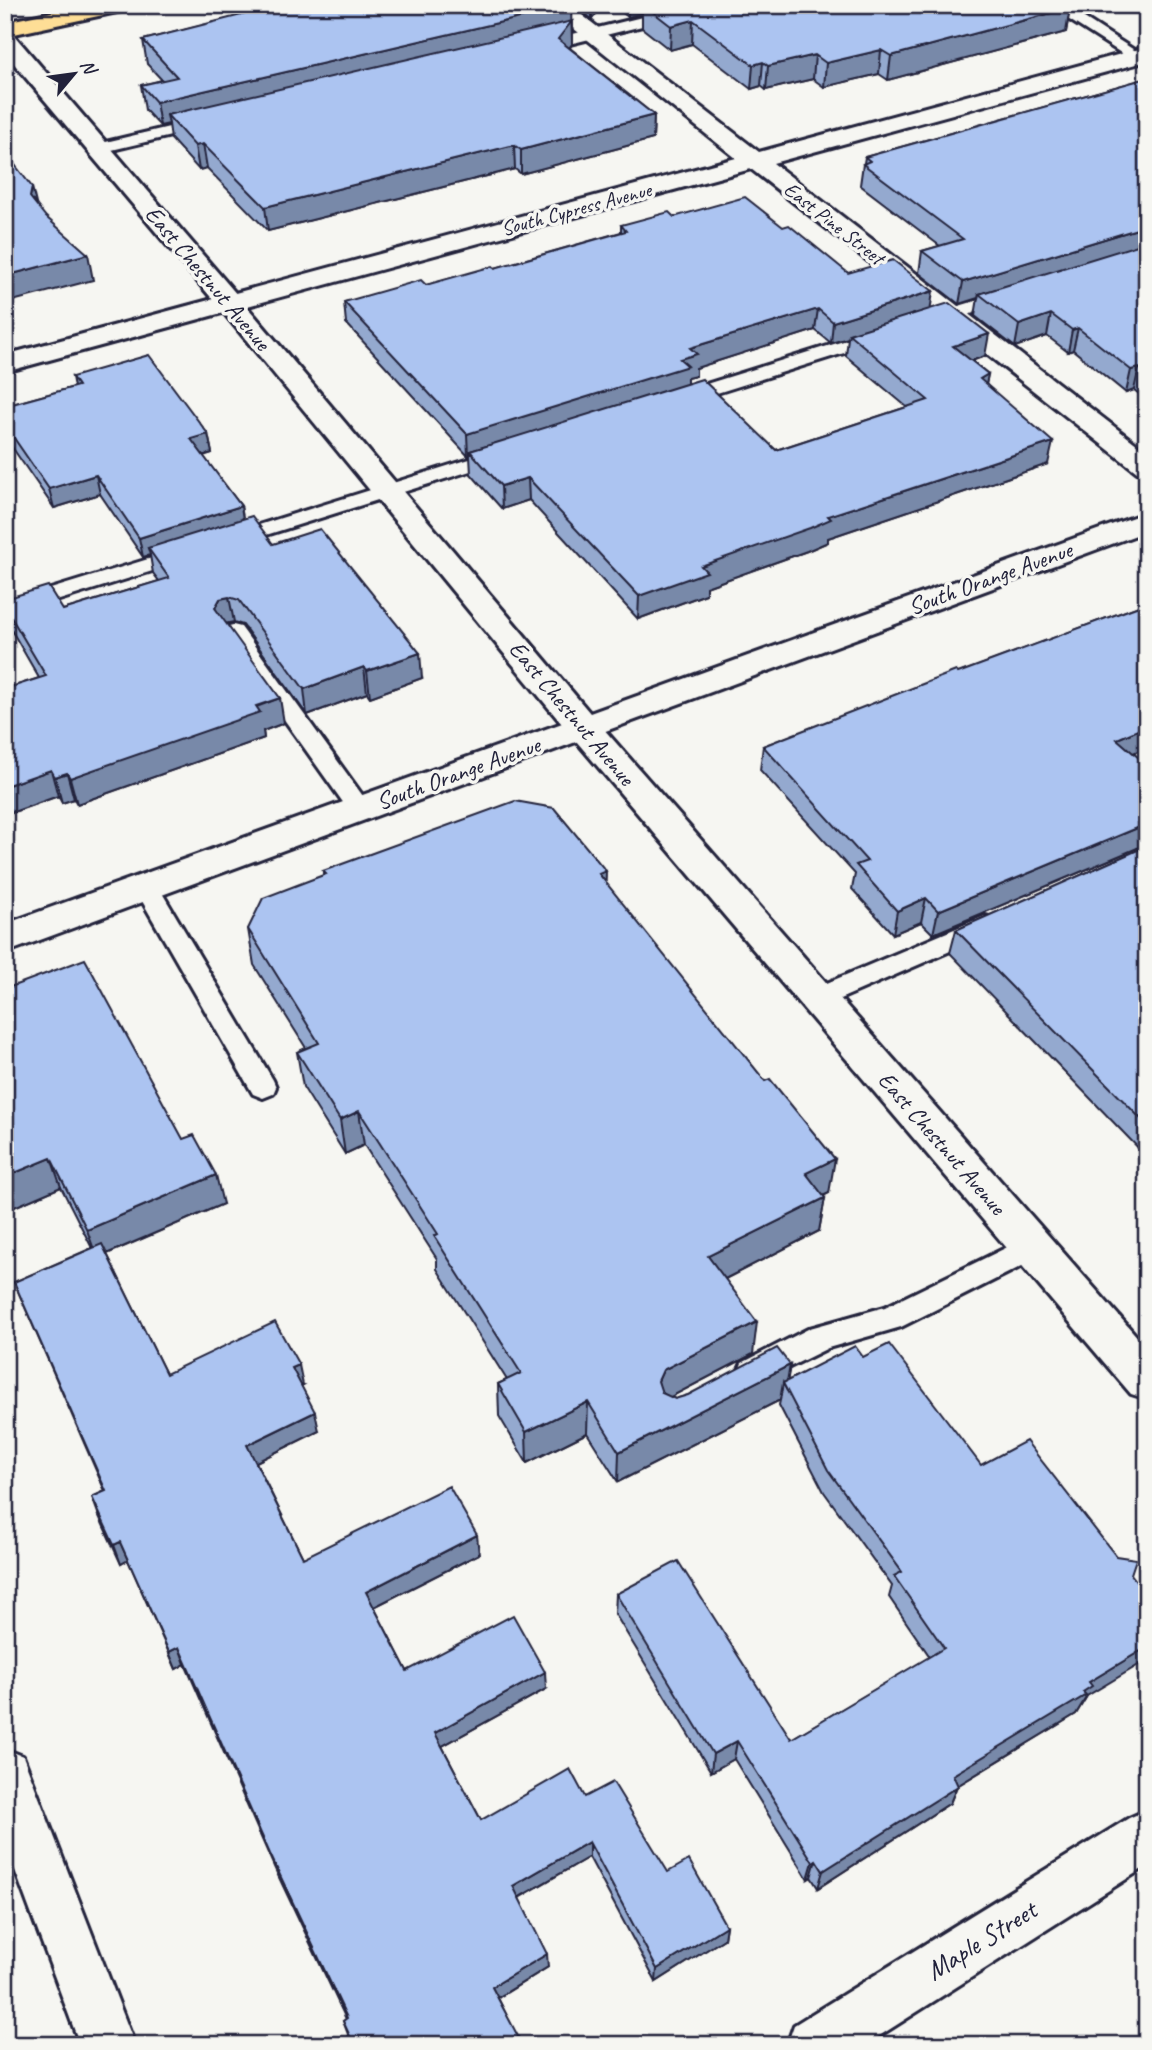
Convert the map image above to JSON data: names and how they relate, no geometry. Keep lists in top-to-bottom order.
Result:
{
  "streets": {
    "street": [
      "South Cypress Avenue",
      "East Pine Street",
      "East Chestnut Avenue",
      "South Orange Avenue",
      "Maple Street"
    ]
  },
  "crossings": [
    ["South Cypress Avenue", "East Pine Street"],
    ["South Cypress Avenue", "East Chestnut Avenue"],
    ["East Chestnut Avenue", "South Orange Avenue"]
  ],
  "north": "top right"
}
